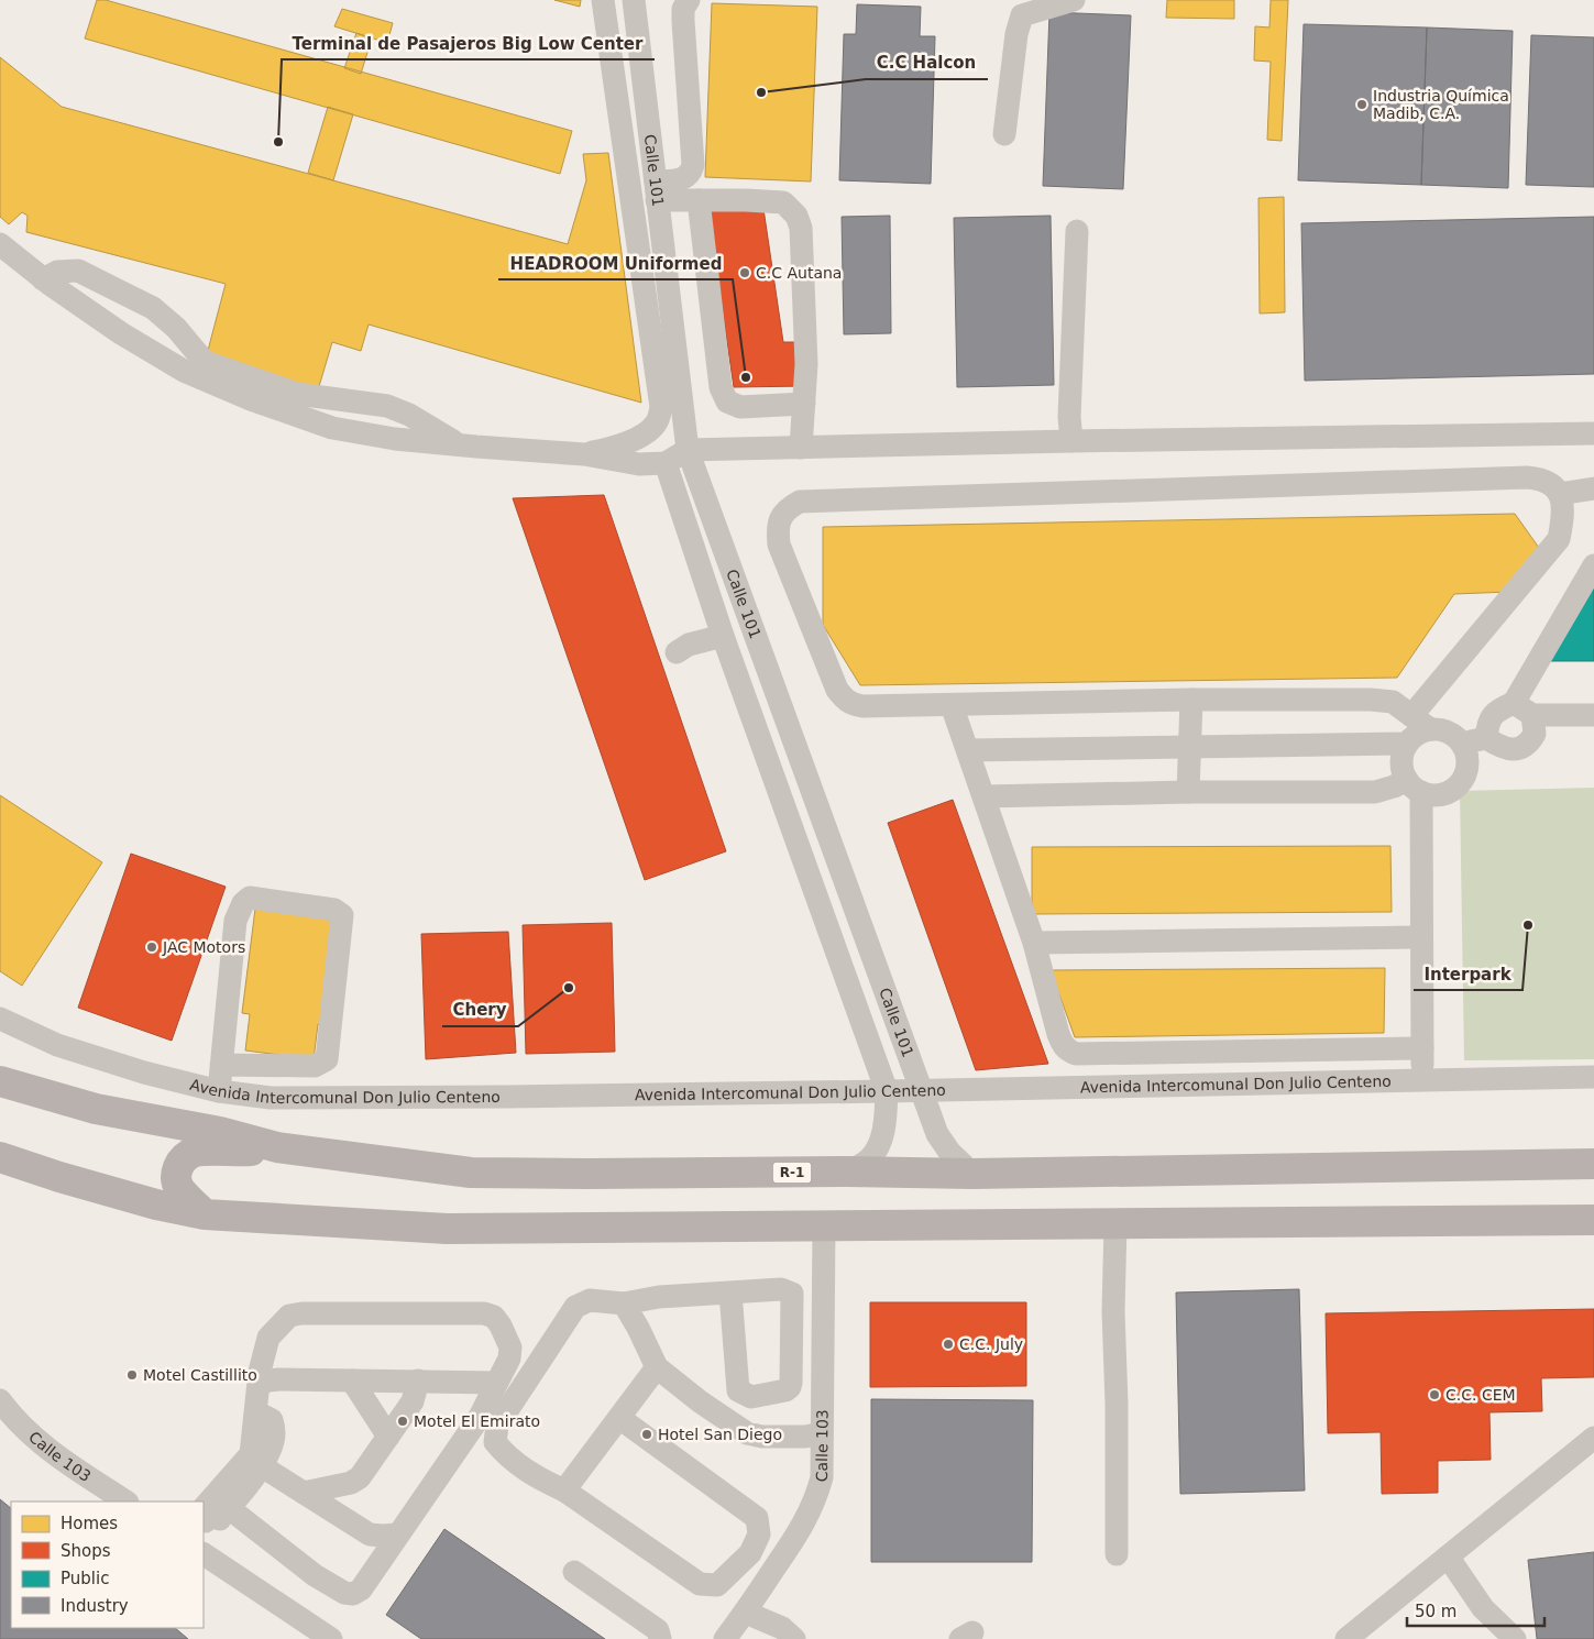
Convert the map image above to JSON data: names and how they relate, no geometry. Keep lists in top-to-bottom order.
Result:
{
  "streets": {
    "main road": ["R-1"],
    "street": ["Calle 101", "Avenida Intercomunal Don Julio Centeno", "Calle 103"]
  },
  "crossings": [
    ["Calle 101", "Avenida Intercomunal Don Julio Centeno"],
    ["Calle 101", "R-1"]
  ],
  "places": [
    "C.C Halcon",
    "Industria Química Madib, C.A.",
    "Terminal de Pasajeros Big Low Center",
    "C.C Autana",
    "HEADROOM Uniformed",
    "Interpark",
    "JAC Motors",
    "Chery",
    "C.C. July",
    "Motel Castillito",
    "C.C. CEM",
    "Motel El Emirato",
    "Hotel San Diego"
  ],
  "legend": [
    "Homes",
    "Shops",
    "Public",
    "Industry"
  ],
  "scale_bar": "50 m"
}
